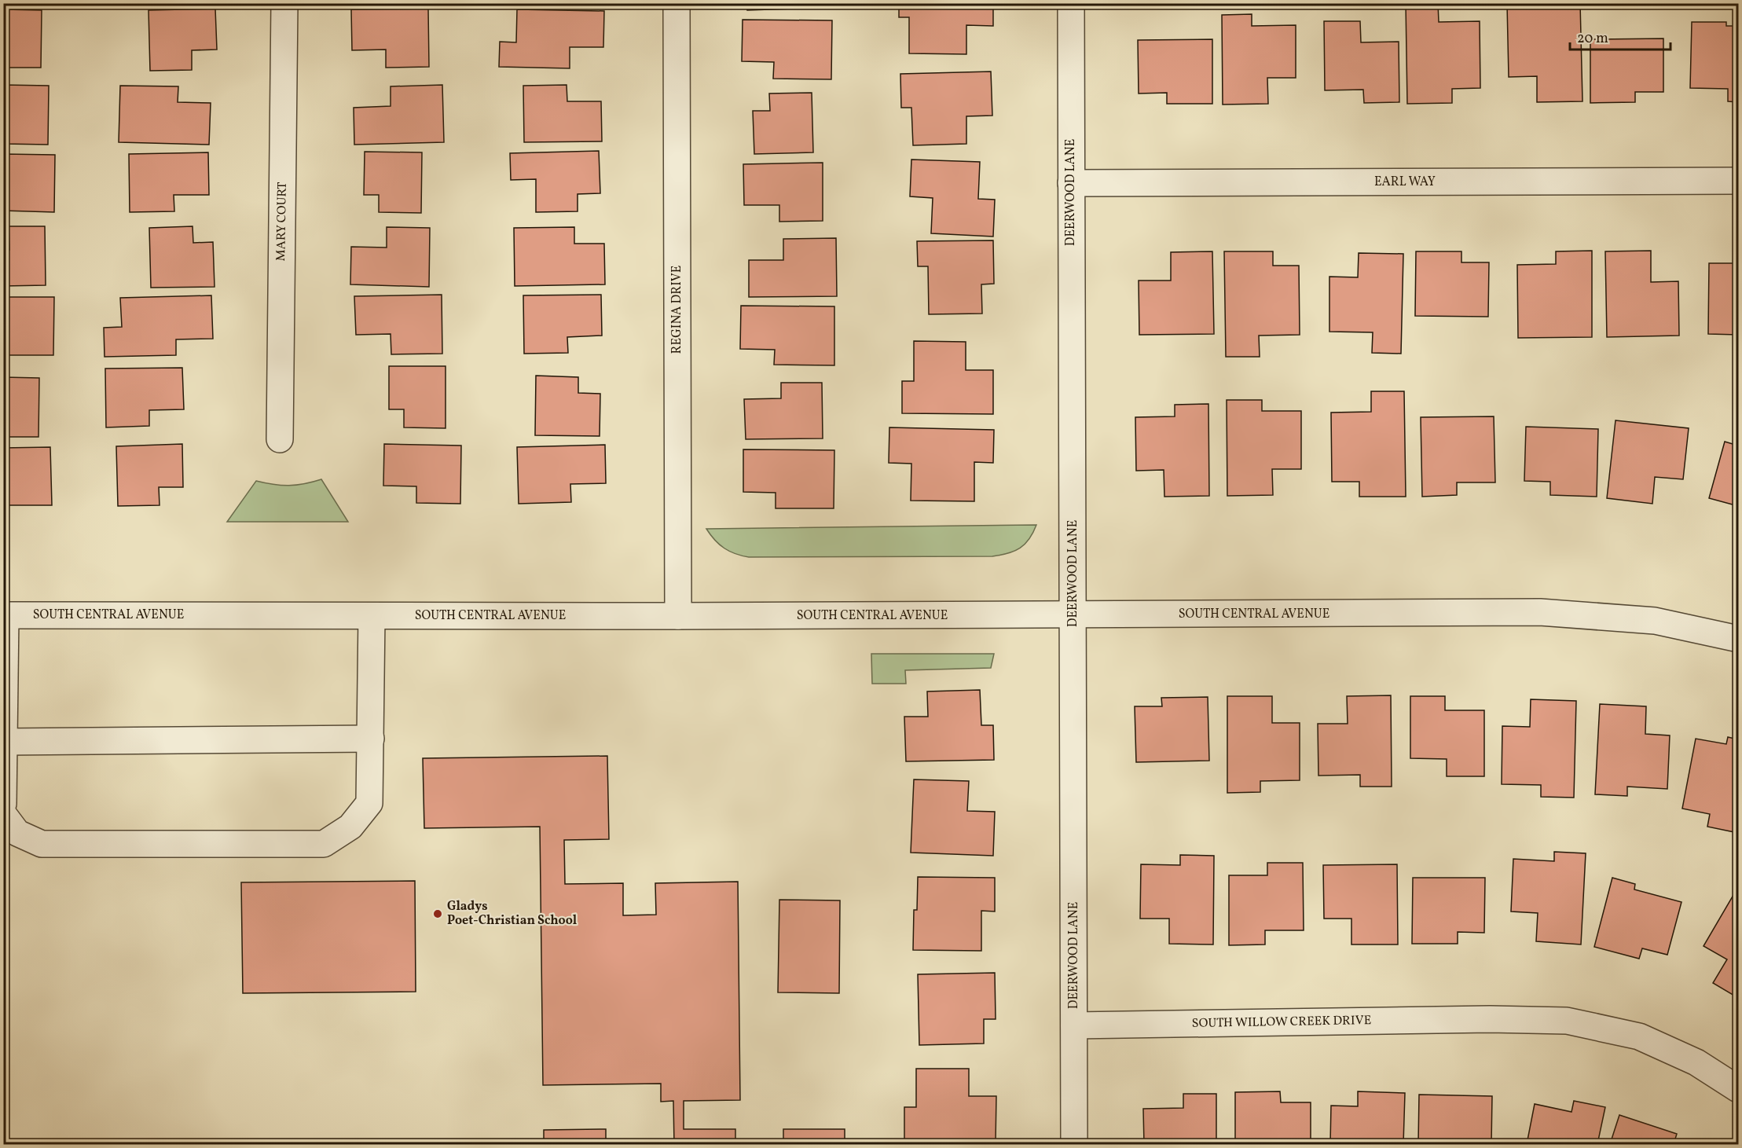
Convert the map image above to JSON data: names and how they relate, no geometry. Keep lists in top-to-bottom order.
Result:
{
  "streets": {
    "street": [
      "EARL WAY",
      "DEERWOOD LANE",
      "MARY COURT",
      "REGINA DRIVE",
      "SOUTH CENTRAL AVENUE",
      "SOUTH WILLOW CREEK DRIVE"
    ]
  },
  "crossings": [
    ["EARL WAY", "DEERWOOD LANE"],
    ["DEERWOOD LANE", "SOUTH CENTRAL AVENUE"],
    ["DEERWOOD LANE", "SOUTH WILLOW CREEK DRIVE"],
    ["REGINA DRIVE", "SOUTH CENTRAL AVENUE"]
  ],
  "places": ["Gladys Poet-Christian School"],
  "scale_bar": "20 m"
}
